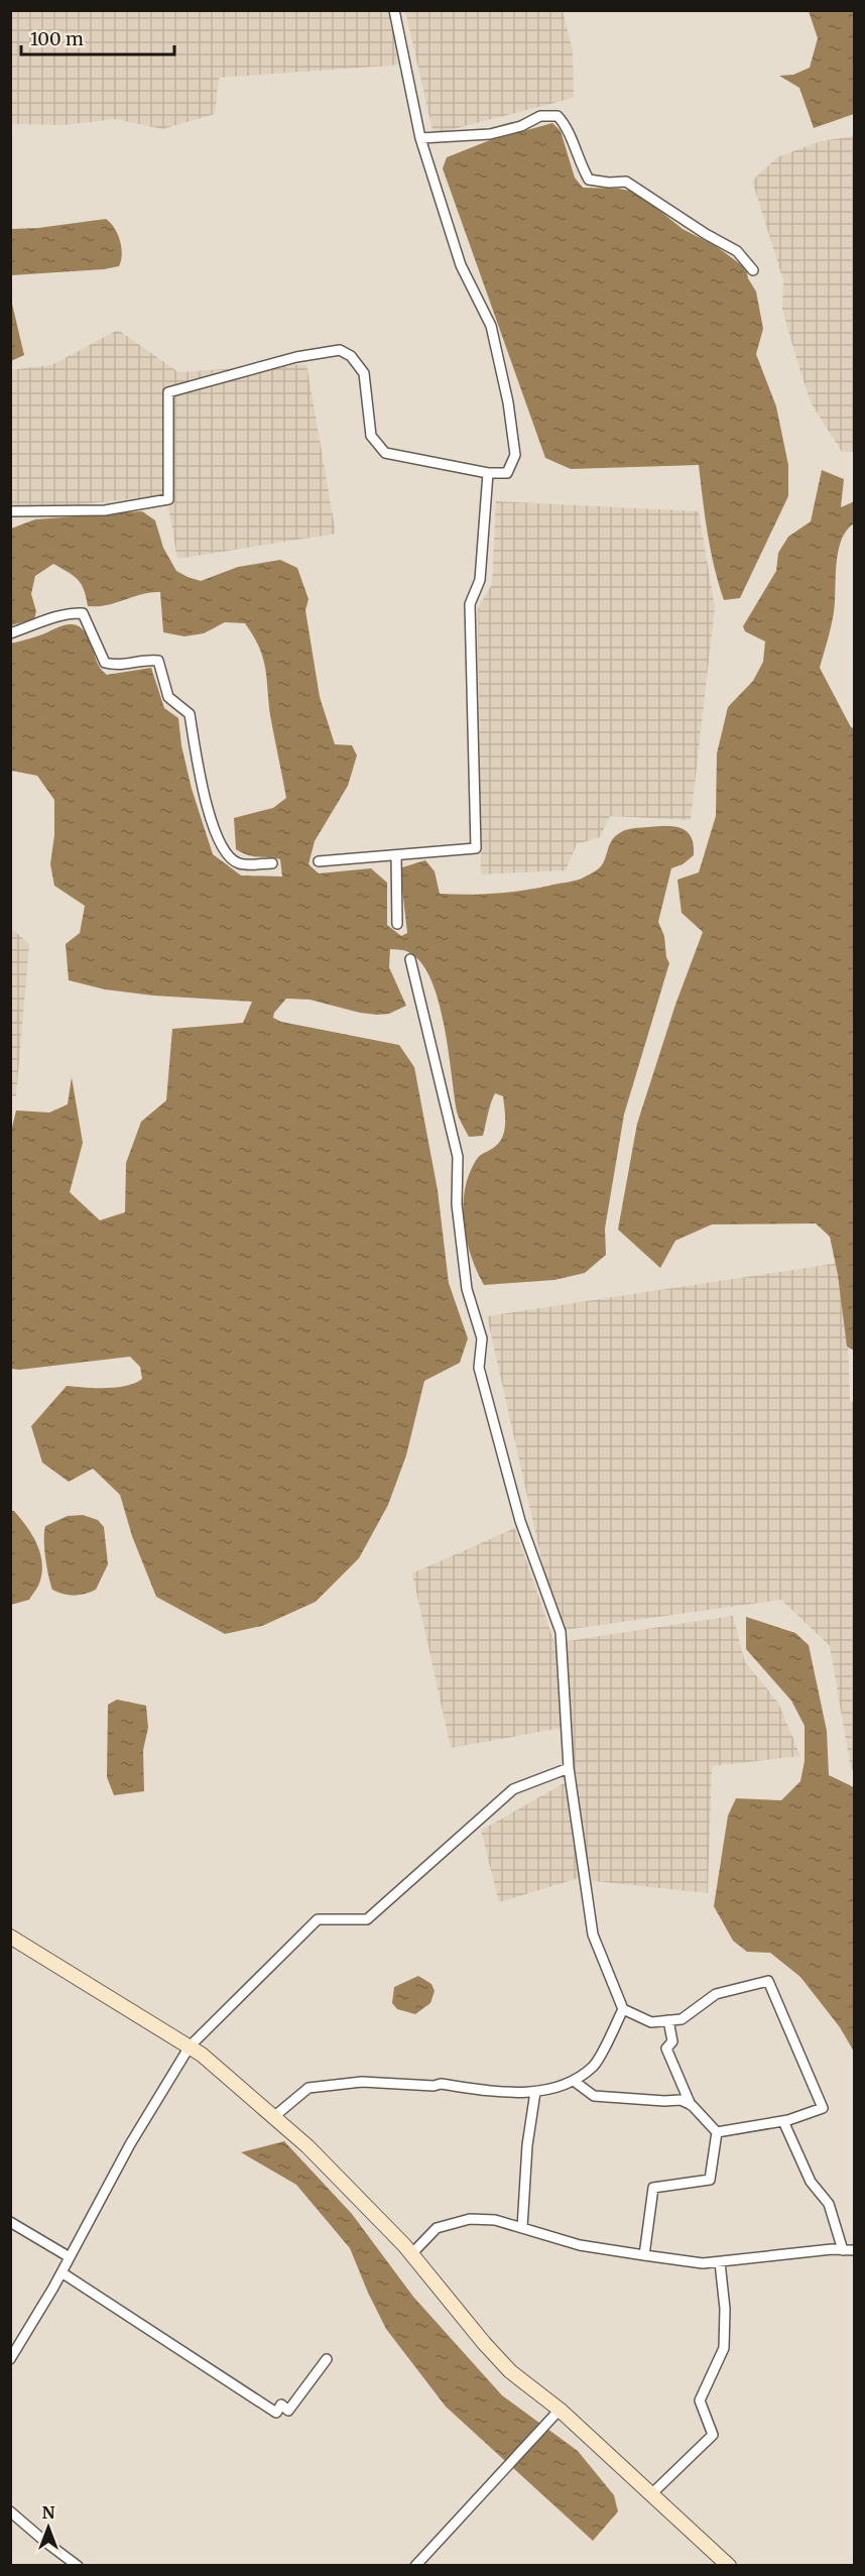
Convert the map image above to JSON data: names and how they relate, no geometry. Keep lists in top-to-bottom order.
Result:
{
  "scale_bar": "100 m",
  "north": "top"
}
